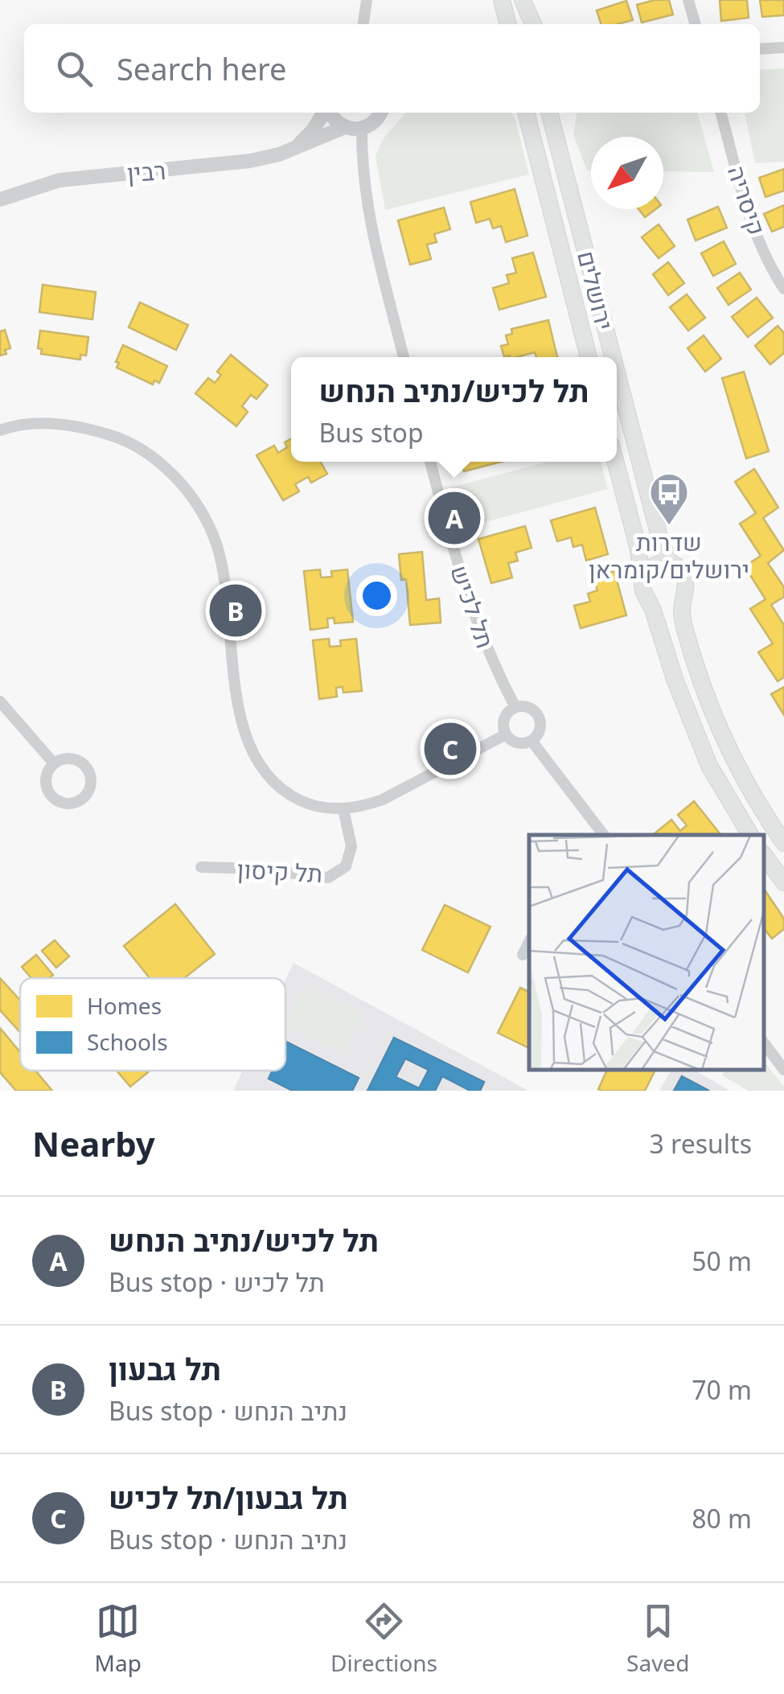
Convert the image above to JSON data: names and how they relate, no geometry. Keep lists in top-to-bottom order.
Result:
{
  "streets": {
    "main road": ["ירושלים"],
    "street": [
      "רבין",
      "קיסריה",
      "תל לכיש",
      "תל קיסון"
    ]
  },
  "places": {
    "bus stop": ["שדרות ירושלים/קומראן"]
  },
  "legend": ["Homes", "Schools"],
  "north": "bottom left",
  "page": {
    "search": "Search here",
    "popup": ["תל לכיש/נתיב הנחש", "Bus stop"],
    "pins": ["A", "B", "C"],
    "heading": ["Nearby", "3 results"],
    "list": [
      {
        "mark": "A",
        "name": "תל לכיש/נתיב הנחש",
        "note": "Bus stop · תל לכיש",
        "value": "50 m"
      },
      {
        "mark": "B",
        "name": "תל גבעון",
        "note": "Bus stop · נתיב הנחש",
        "value": "70 m"
      },
      {
        "mark": "C",
        "name": "תל גבעון/תל לכיש",
        "note": "Bus stop · נתיב הנחש",
        "value": "80 m"
      }
    ],
    "nav": ["Map", "Directions", "Saved"]
  }
}
